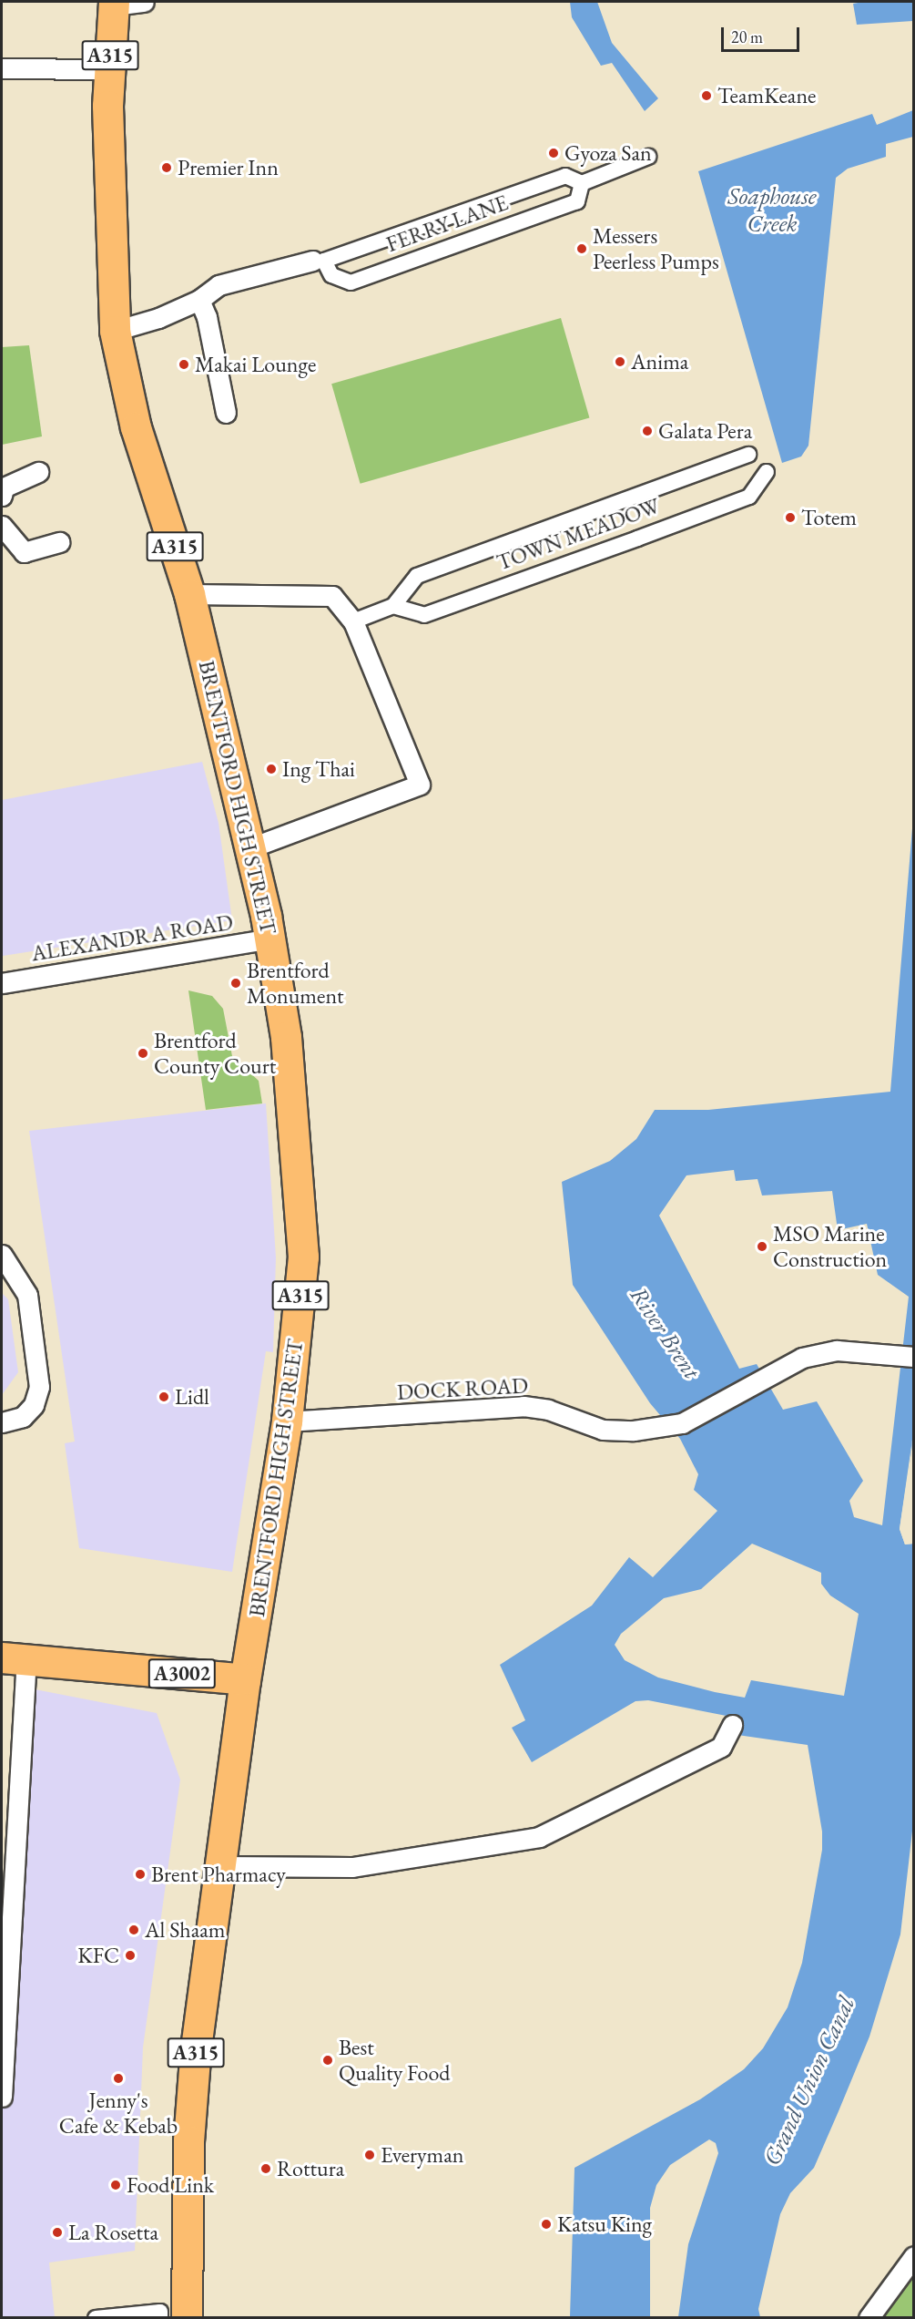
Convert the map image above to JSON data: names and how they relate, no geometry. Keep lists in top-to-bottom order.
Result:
{
  "streets": {
    "main road": ["A315", "BRENTFORD HIGH STREET", "A3002"],
    "street": [
      "FERRY LANE",
      "TOWN MEADOW",
      "ALEXANDRA ROAD",
      "DOCK ROAD"
    ]
  },
  "crossings": [
    ["FERRY LANE", "BRENTFORD HIGH STREET"],
    ["BRENTFORD HIGH STREET", "ALEXANDRA ROAD"],
    ["BRENTFORD HIGH STREET", "DOCK ROAD"],
    ["BRENTFORD HIGH STREET", "A3002"]
  ],
  "water": ["Soaphouse Creek", "River Brent", "Grand Union Canal"],
  "places": [
    "TeamKeane",
    "Gyoza San",
    "Premier Inn",
    "Messers Peerless Pumps",
    "Anima",
    "Makai Lounge",
    "Galata Pera",
    "Totem",
    "Ing Thai",
    "Brentford Monument",
    "Brentford County Court",
    "MSO Marine Construction",
    "Lidl",
    "Brent Pharmacy",
    "Al Shaam",
    "KFC",
    "Best Quality Food",
    "Jenny's Cafe & Kebab",
    "Everyman",
    "Rottura",
    "Food Link",
    "Katsu King",
    "La Rosetta"
  ],
  "scale_bar": "20 m"
}
